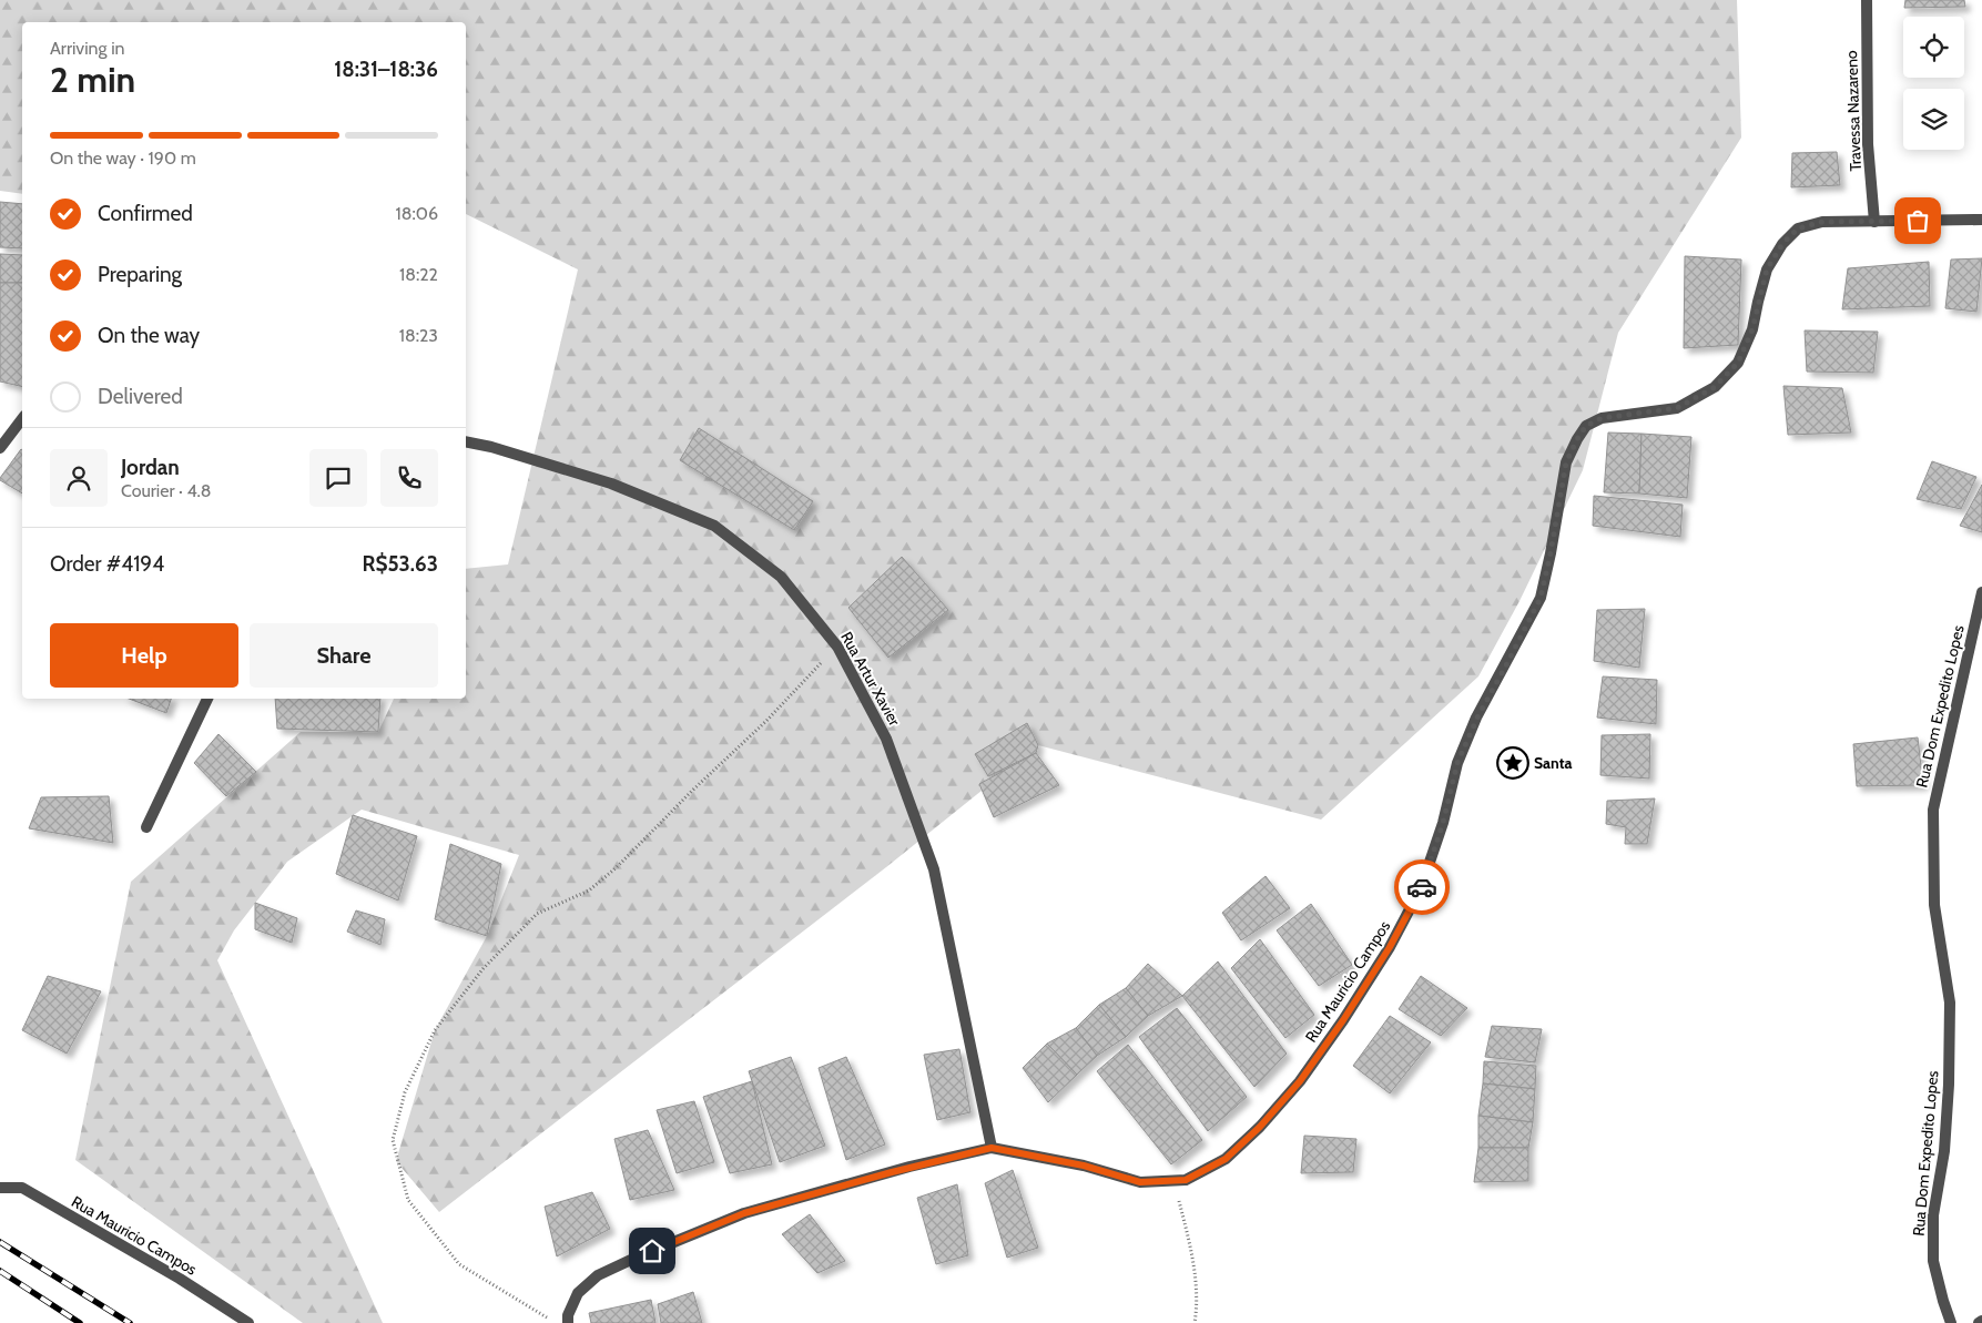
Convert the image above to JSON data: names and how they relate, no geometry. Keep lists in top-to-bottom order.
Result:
{
  "streets": {
    "street": [
      "Travessa Nazareno",
      "Rua Artur Xavier",
      "Rua Dom Expedito Lopes",
      "Rua Mauricio Campos"
    ]
  },
  "crossings": [
    ["Travessa Nazareno", "Rua Mauricio Campos"],
    ["Rua Artur Xavier", "Rua Mauricio Campos"]
  ],
  "places": {
    "place": ["Santa"]
  },
  "page": {
    "heading": ["2 min", "Arriving in", "18:31–18:36"],
    "panel": [
      "Jordan",
      "Courier · 4.8",
      "Order #4194",
      "R$53.63"
    ],
    "bar": "On the way · 190 m",
    "list": [
      ["Confirmed", "18:06"],
      ["Preparing", "18:22"],
      ["On the way", "18:23"],
      "Delivered"
    ],
    "buttons": ["Help", "Share"]
  }
}
